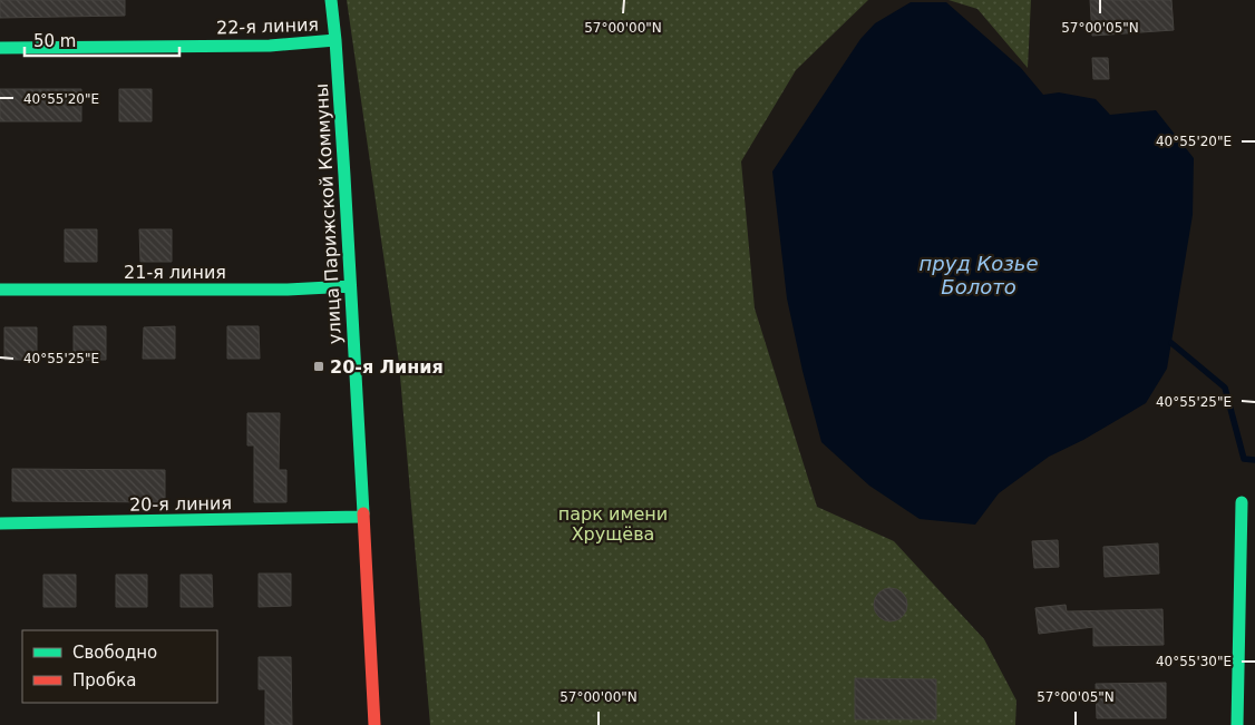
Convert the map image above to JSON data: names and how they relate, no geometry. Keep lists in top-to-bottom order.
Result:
{
  "streets": {
    "street": [
      "22-я линия",
      "улица Парижской Коммуны",
      "21-я линия",
      "20-я линия"
    ]
  },
  "crossings": [
    ["22-я линия", "улица Парижской Коммуны"],
    ["улица Парижской Коммуны", "21-я линия"],
    ["улица Парижской Коммуны", "20-я линия"]
  ],
  "water": ["пруд Козье Болото"],
  "parks": ["парк имени Хрущёва"],
  "places": {
    "transit": ["20-я Линия"]
  },
  "legend": ["Свободно", "Пробка"],
  "scale_bar": "50 m",
  "coordinates": [
    "57°00'00\"N",
    "57°00'05\"N",
    "40°55'20\"E",
    "40°55'25\"E",
    "40°55'30\"E"
  ]
}
